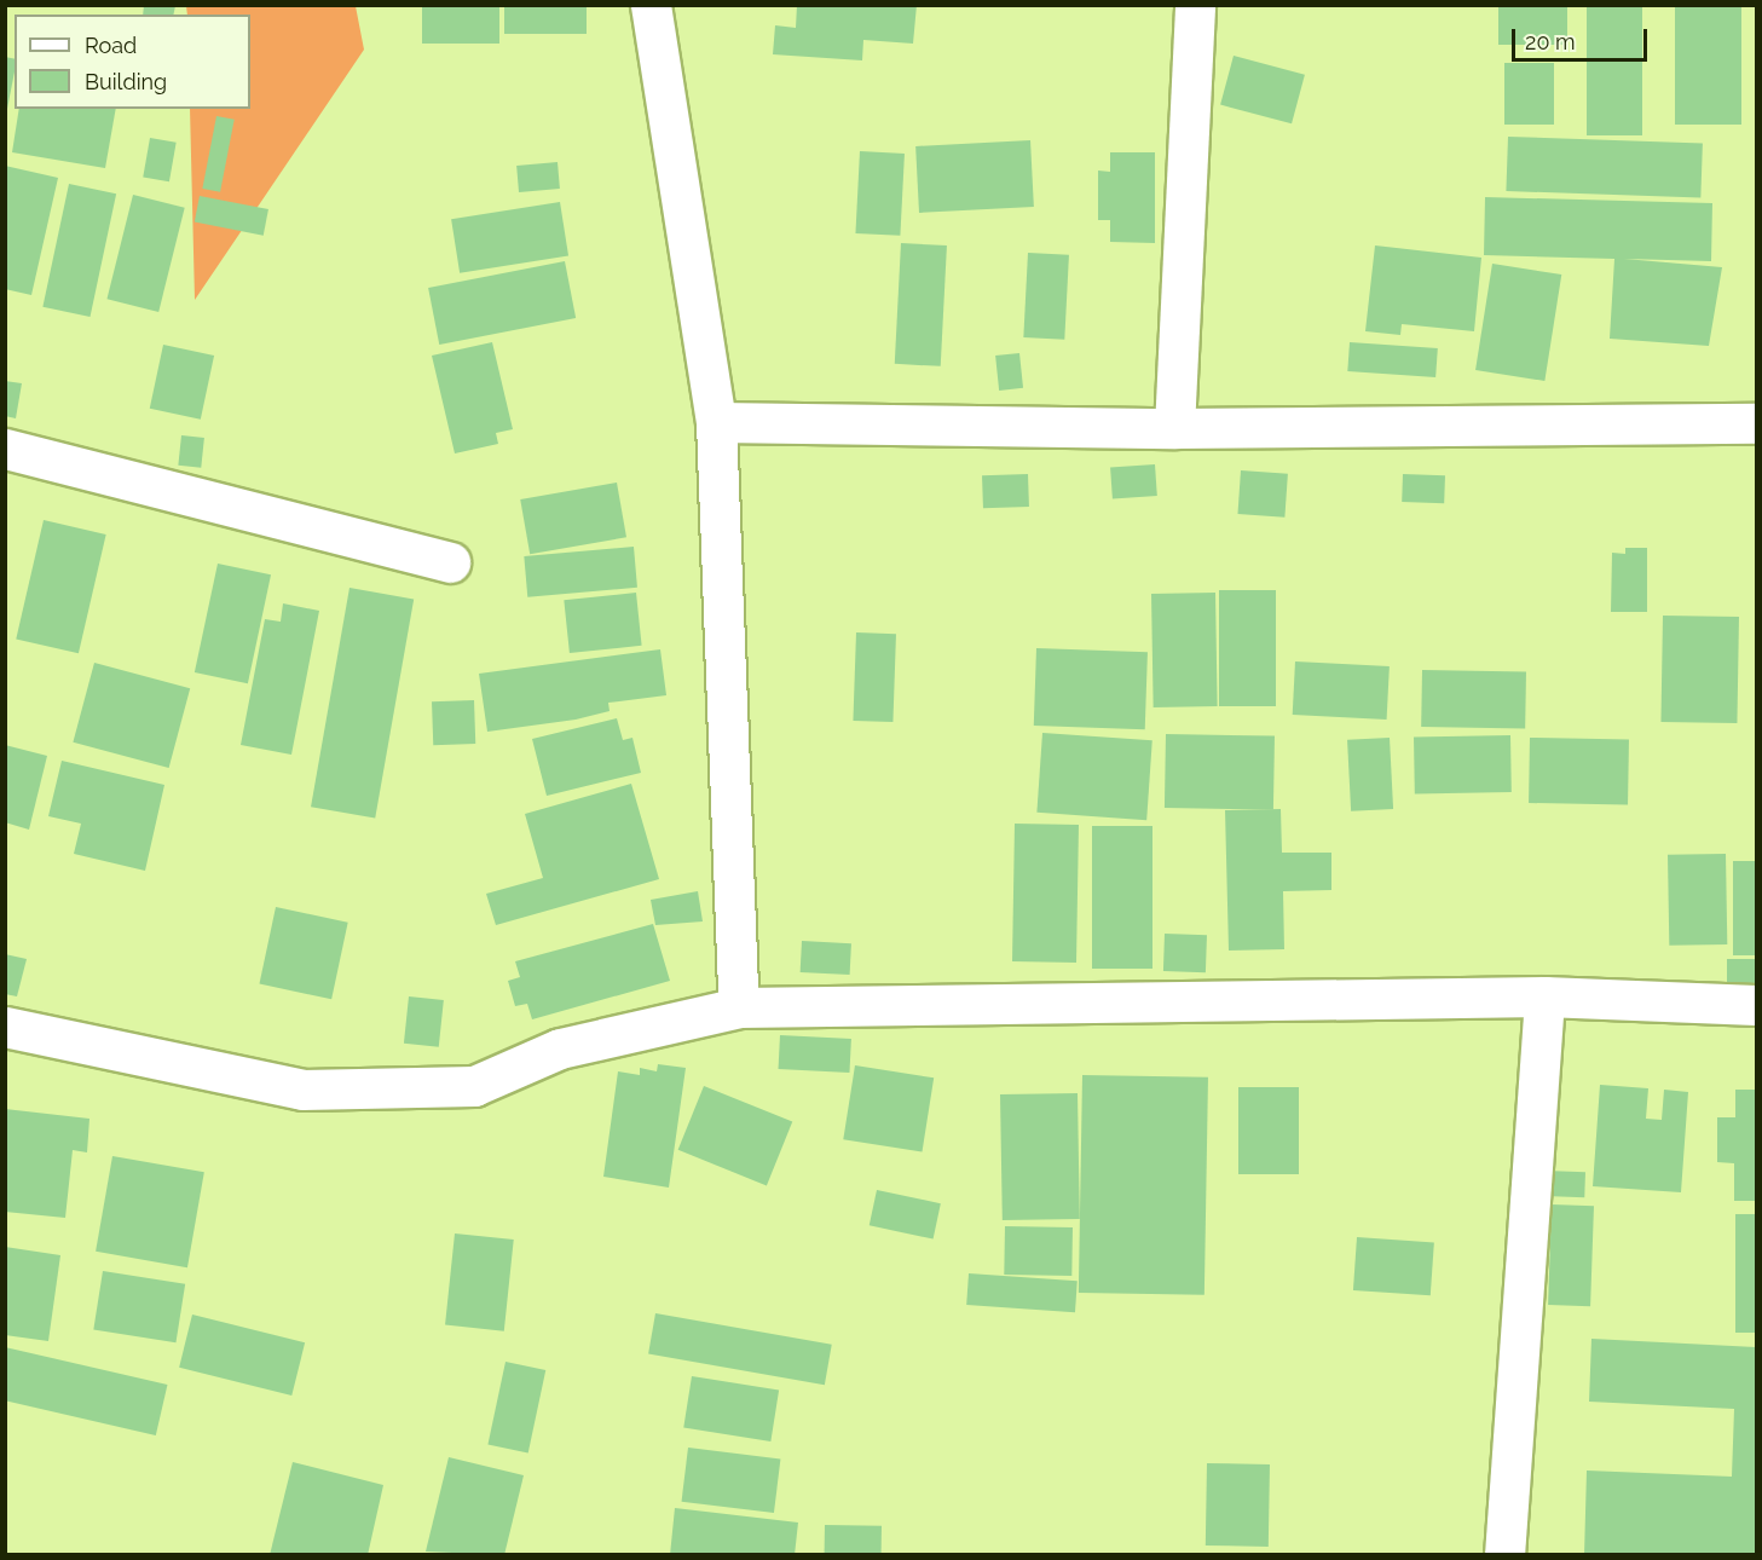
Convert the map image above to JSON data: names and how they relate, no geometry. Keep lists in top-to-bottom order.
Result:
{
  "legend": ["Road", "Building"],
  "scale_bar": "20 m"
}
